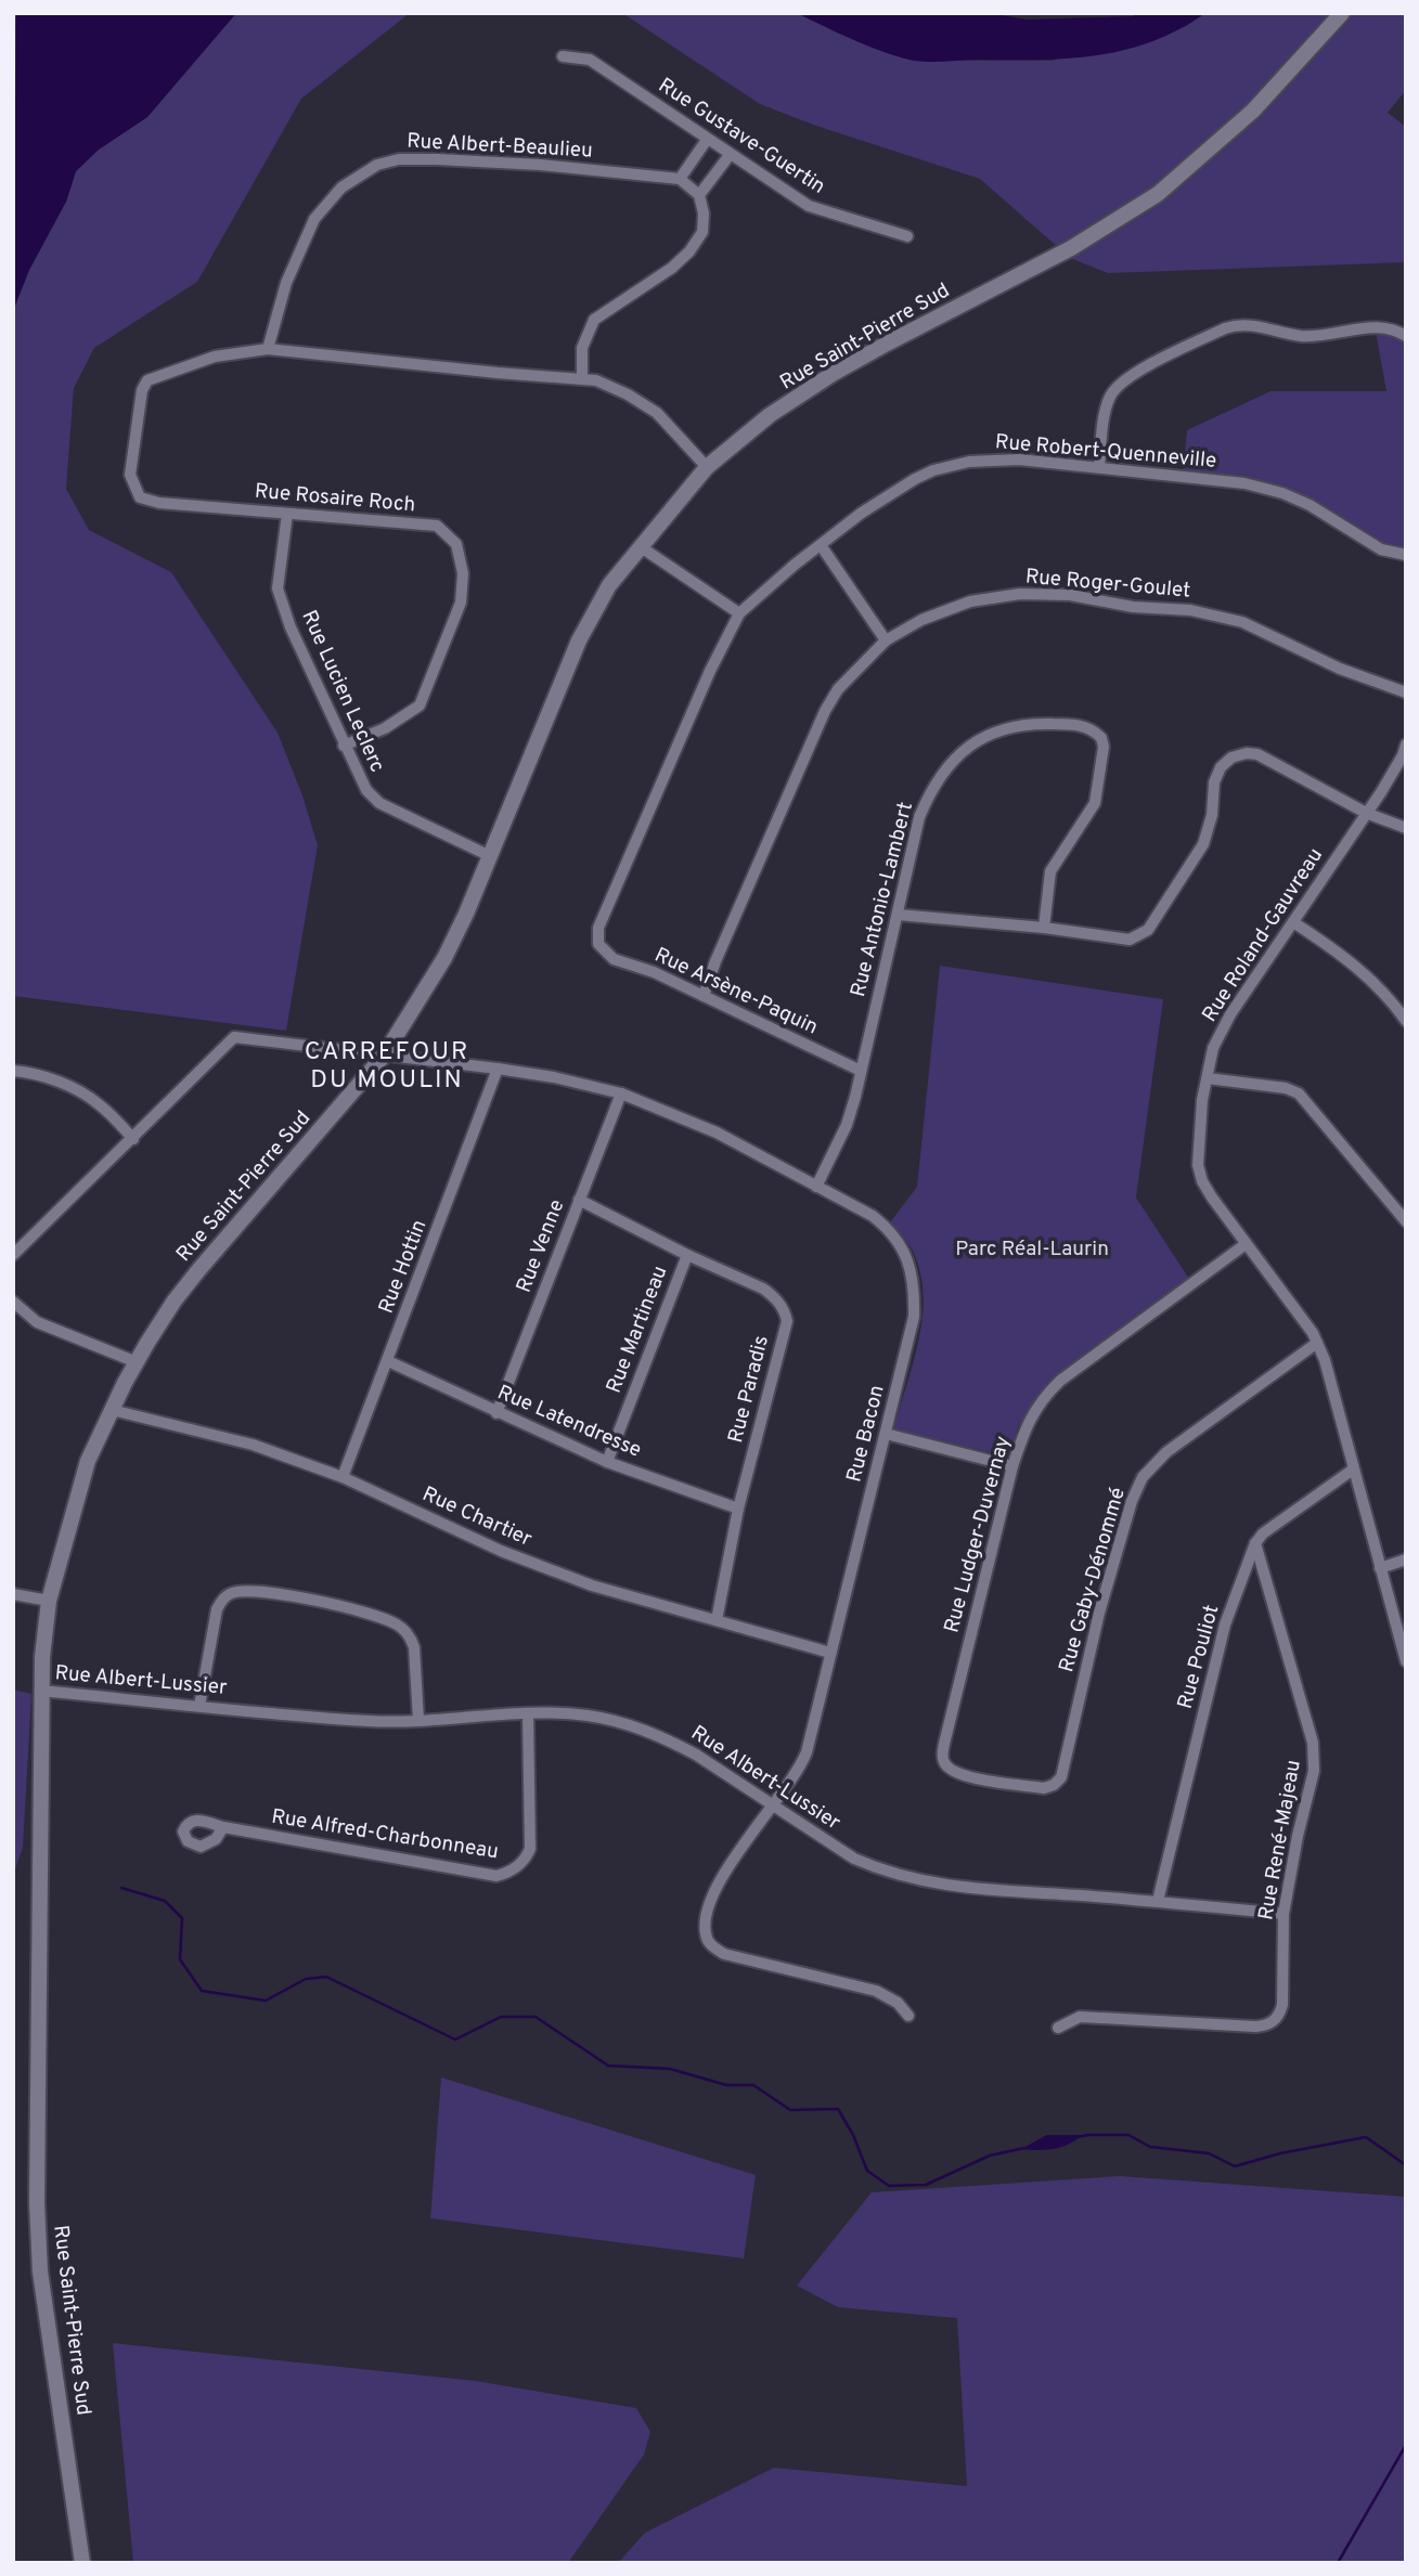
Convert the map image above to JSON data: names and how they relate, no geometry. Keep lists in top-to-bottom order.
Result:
{
  "streets": {
    "street": [
      "Rue Gustave-Guertin",
      "Rue Albert-Beaulieu",
      "Rue Saint-Pierre Sud",
      "Rue Robert-Quenneville",
      "Rue Rosaire Roch",
      "Rue Roger-Goulet",
      "Rue Lucien Leclerc",
      "Rue Antonio-Lambert",
      "Rue Roland-Gauvreau",
      "Rue Arsène-Paquin",
      "Rue Venne",
      "Rue Hottin",
      "Rue Martineau",
      "Rue Paradis",
      "Rue Latendresse",
      "Rue Bacon",
      "Rue Chartier",
      "Rue Ludger-Duvernay",
      "Rue Gaby-Dénommé",
      "Rue Pouliot",
      "Rue Albert-Lussier",
      "Rue Alfred-Charbonneau",
      "Rue René-Majeau"
    ]
  },
  "crossings": [
    ["Rue Albert-Beaulieu", "Rue Rosaire Roch"],
    ["Rue Saint-Pierre Sud", "Rue Lucien Leclerc"],
    ["Rue Saint-Pierre Sud", "Rue Bacon"],
    ["Rue Saint-Pierre Sud", "Rue Chartier"],
    ["Rue Saint-Pierre Sud", "Rue Albert-Lussier"],
    ["Rue Robert-Quenneville", "Rue Arsène-Paquin"],
    ["Rue Rosaire Roch", "Rue Lucien Leclerc"],
    ["Rue Roger-Goulet", "Rue Arsène-Paquin"],
    ["Rue Antonio-Lambert", "Rue Arsène-Paquin"],
    ["Rue Antonio-Lambert", "Rue Bacon"],
    ["Rue Roland-Gauvreau", "Rue Ludger-Duvernay"],
    ["Rue Roland-Gauvreau", "Rue Gaby-Dénommé"],
    ["Rue Roland-Gauvreau", "Rue Pouliot"],
    ["Rue Venne", "Rue Paradis"],
    ["Rue Venne", "Rue Latendresse"],
    ["Rue Venne", "Rue Bacon"],
    ["Rue Hottin", "Rue Latendresse"],
    ["Rue Hottin", "Rue Bacon"],
    ["Rue Hottin", "Rue Chartier"],
    ["Rue Martineau", "Rue Paradis"],
    ["Rue Martineau", "Rue Latendresse"],
    ["Rue Paradis", "Rue Latendresse"],
    ["Rue Paradis", "Rue Chartier"],
    ["Rue Bacon", "Rue Chartier"],
    ["Rue Bacon", "Rue Albert-Lussier"],
    ["Rue Ludger-Duvernay", "Rue Gaby-Dénommé"],
    ["Rue Pouliot", "Rue Albert-Lussier"],
    ["Rue Pouliot", "Rue René-Majeau"],
    ["Rue Albert-Lussier", "Rue Alfred-Charbonneau"],
    ["Rue Albert-Lussier", "Rue René-Majeau"]
  ],
  "districts": ["CARREFOUR DU MOULIN"],
  "parks": ["Parc Réal-Laurin"]
}
